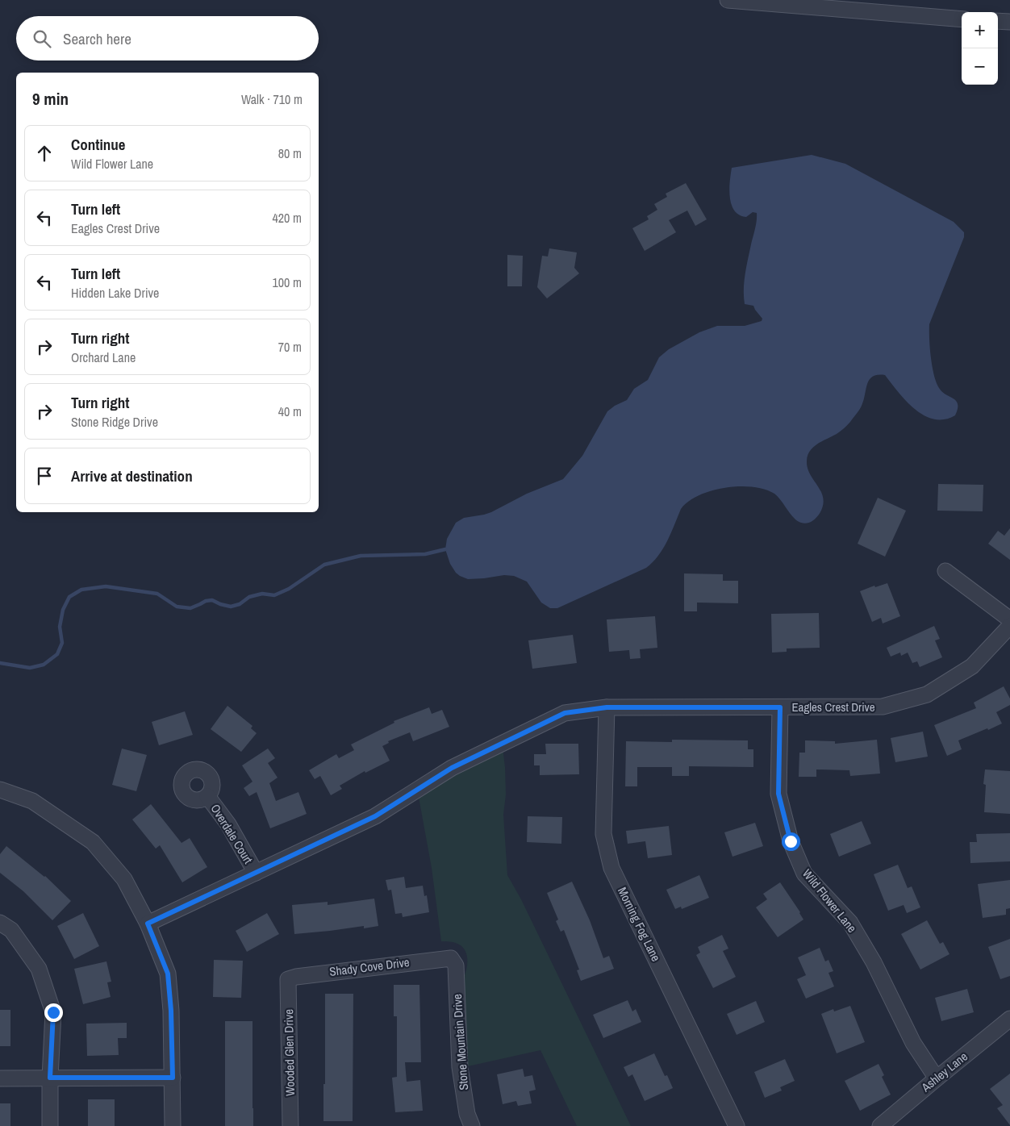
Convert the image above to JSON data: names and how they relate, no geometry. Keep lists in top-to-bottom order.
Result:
{
  "streets": {
    "street": [
      "Eagles Crest Drive",
      "Overdale Court",
      "Wild Flower Lane",
      "Morning Fog Lane",
      "Shady Cove Drive",
      "Stone Mountain Drive",
      "Wooded Glen Drive",
      "Ashley Lane"
    ]
  },
  "crossings": [
    ["Eagles Crest Drive", "Overdale Court"],
    ["Eagles Crest Drive", "Wild Flower Lane"],
    ["Eagles Crest Drive", "Morning Fog Lane"],
    ["Wild Flower Lane", "Ashley Lane"],
    ["Shady Cove Drive", "Stone Mountain Drive"],
    ["Shady Cove Drive", "Wooded Glen Drive"]
  ],
  "page": {
    "map_buttons": ["+", "−"],
    "search": "Search here",
    "heading": ["9 min", "Walk · 710 m"],
    "list": [
      ["Continue", "Wild Flower Lane", "80 m"],
      ["Turn left", "Eagles Crest Drive", "420 m"],
      ["Turn left", "Hidden Lake Drive", "100 m"],
      ["Turn right", "Orchard Lane", "70 m"],
      ["Turn right", "Stone Ridge Drive", "40 m"],
      "Arrive at destination"
    ]
  }
}
